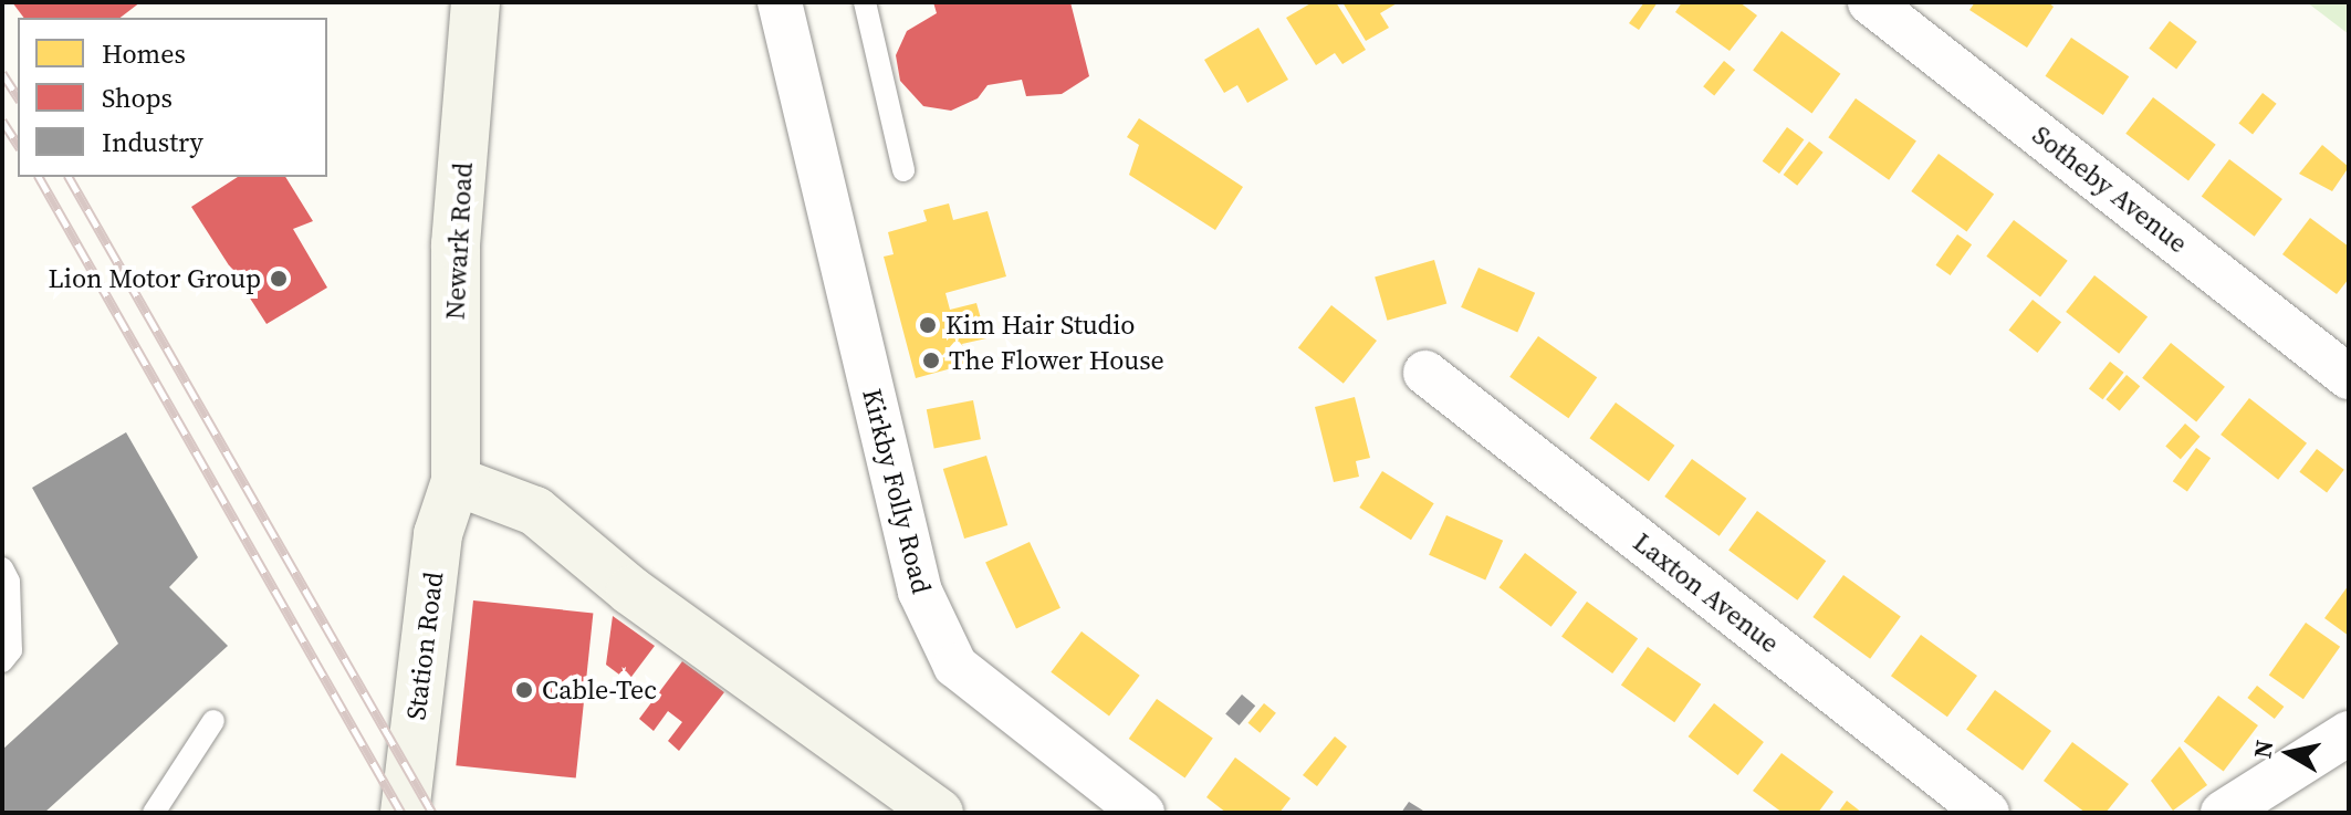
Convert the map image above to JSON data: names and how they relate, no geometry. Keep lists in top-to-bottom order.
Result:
{
  "streets": {
    "main road": ["Newark Road", "Station Road"],
    "street": ["Sotheby Avenue", "Kirkby Folly Road", "Laxton Avenue"]
  },
  "crossings": [
    ["Newark Road", "Station Road"]
  ],
  "places": [
    "Lion Motor Group",
    "Kim Hair Studio",
    "The Flower House",
    "Cable-Tec"
  ],
  "legend": ["Homes", "Shops", "Industry"],
  "north": "left"
}
